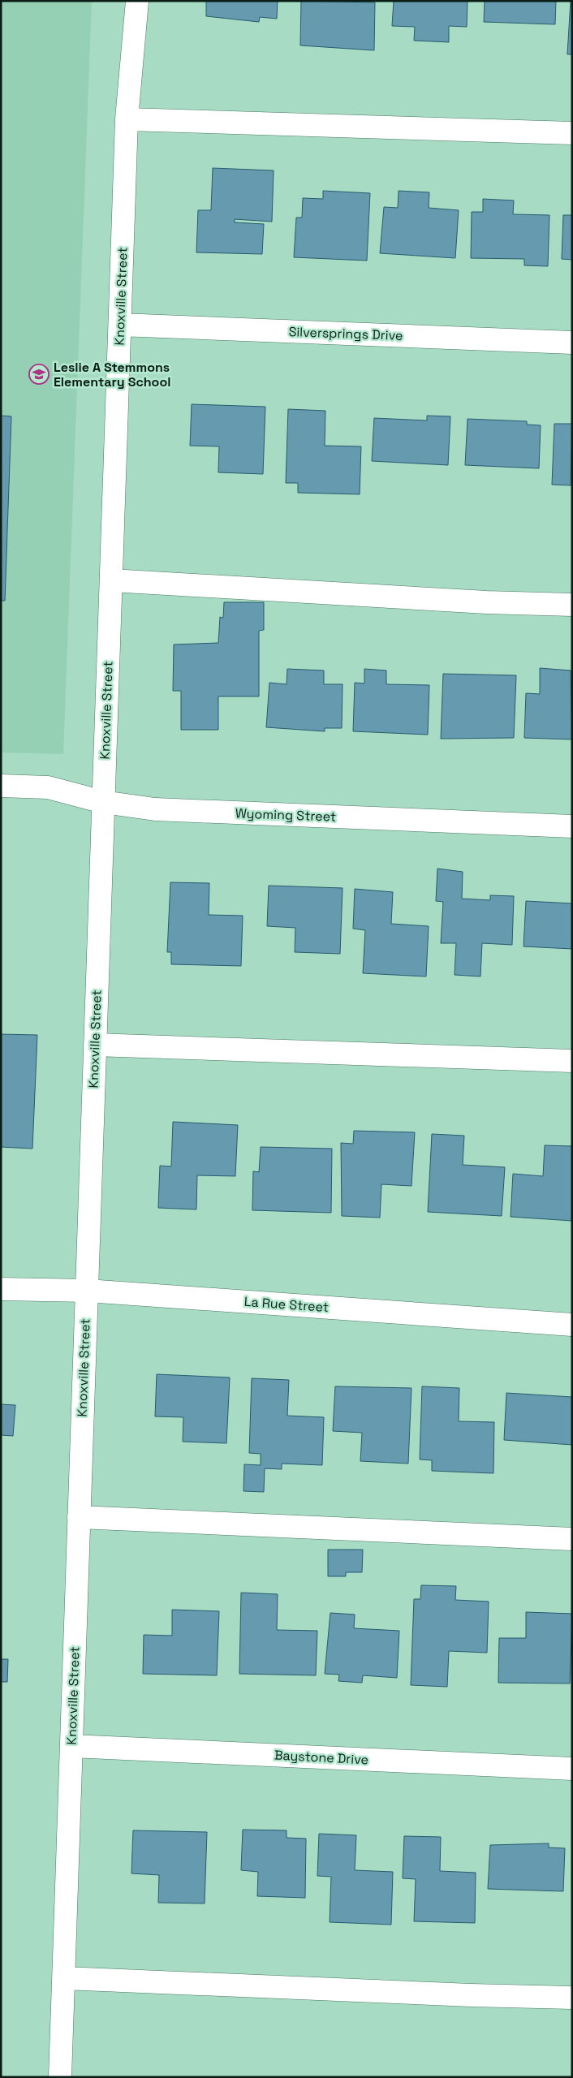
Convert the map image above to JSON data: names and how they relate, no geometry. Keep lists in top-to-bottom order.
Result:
{
  "streets": {
    "street": [
      "Knoxville Street",
      "Silversprings Drive",
      "Wyoming Street",
      "La Rue Street",
      "Baystone Drive"
    ]
  },
  "crossings": [
    ["Knoxville Street", "Silversprings Drive"],
    ["Knoxville Street", "Wyoming Street"],
    ["Knoxville Street", "La Rue Street"],
    ["Knoxville Street", "Baystone Drive"]
  ],
  "places": {
    "school or university": ["Leslie A Stemmons Elementary School"]
  }
}
